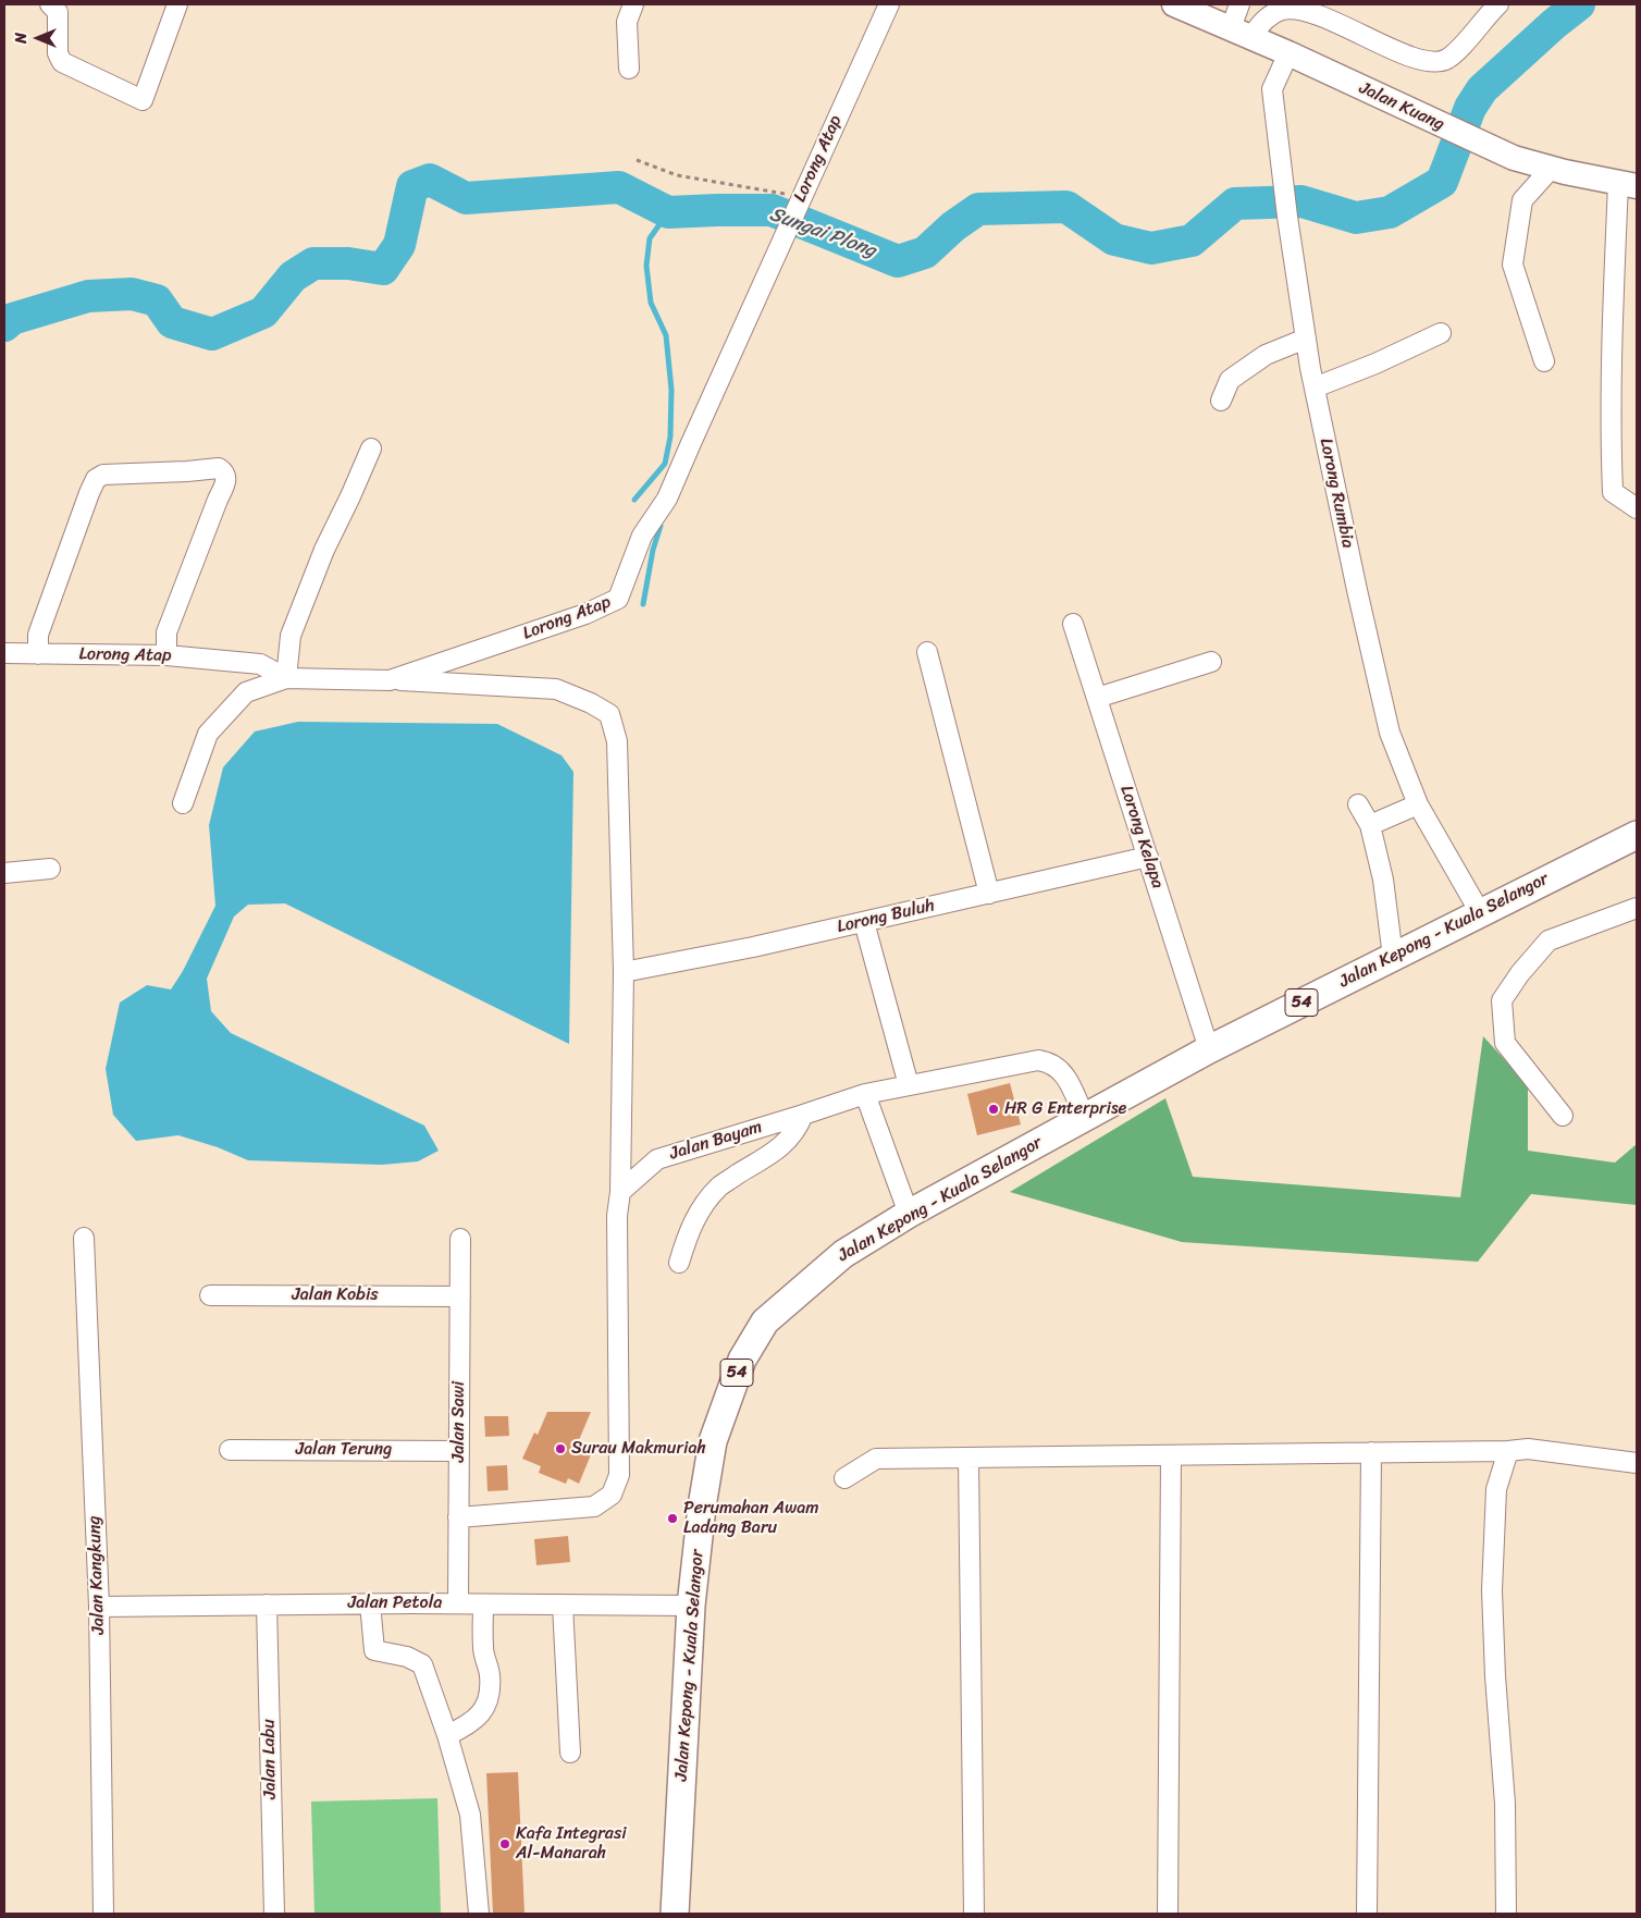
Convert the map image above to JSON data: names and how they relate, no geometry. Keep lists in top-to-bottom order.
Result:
{
  "streets": {
    "highway": ["Jalan Kepong - Kuala Selangor", "54"],
    "main road": ["Jalan Kuang"],
    "street": [
      "Lorong Atap",
      "Lorong Rumbia",
      "Lorong Kelapa",
      "Lorong Buluh",
      "Jalan Bayam",
      "Jalan Kobis",
      "Jalan Sawi",
      "Jalan Terung",
      "Jalan Kangkung",
      "Jalan Petola",
      "Jalan Labu"
    ]
  },
  "crossings": [
    ["Jalan Kuang", "Lorong Rumbia"],
    ["Lorong Rumbia", "Jalan Kepong - Kuala Selangor"],
    ["Lorong Kelapa", "Lorong Buluh"],
    ["Lorong Kelapa", "Jalan Kepong - Kuala Selangor"],
    ["Jalan Kepong - Kuala Selangor", "Jalan Bayam"],
    ["Jalan Kepong - Kuala Selangor", "Jalan Petola"],
    ["Jalan Kobis", "Jalan Sawi"],
    ["Jalan Sawi", "Jalan Terung"],
    ["Jalan Sawi", "Jalan Petola"],
    ["Jalan Kangkung", "Jalan Petola"],
    ["Jalan Petola", "Jalan Labu"]
  ],
  "water": ["Sungai Plong"],
  "places": [
    "HR G Enterprise",
    "Surau Makmuriah",
    "Perumahan Awam Ladang Baru",
    "Kafa Integrasi Al-Manarah"
  ],
  "north": "left"
}
